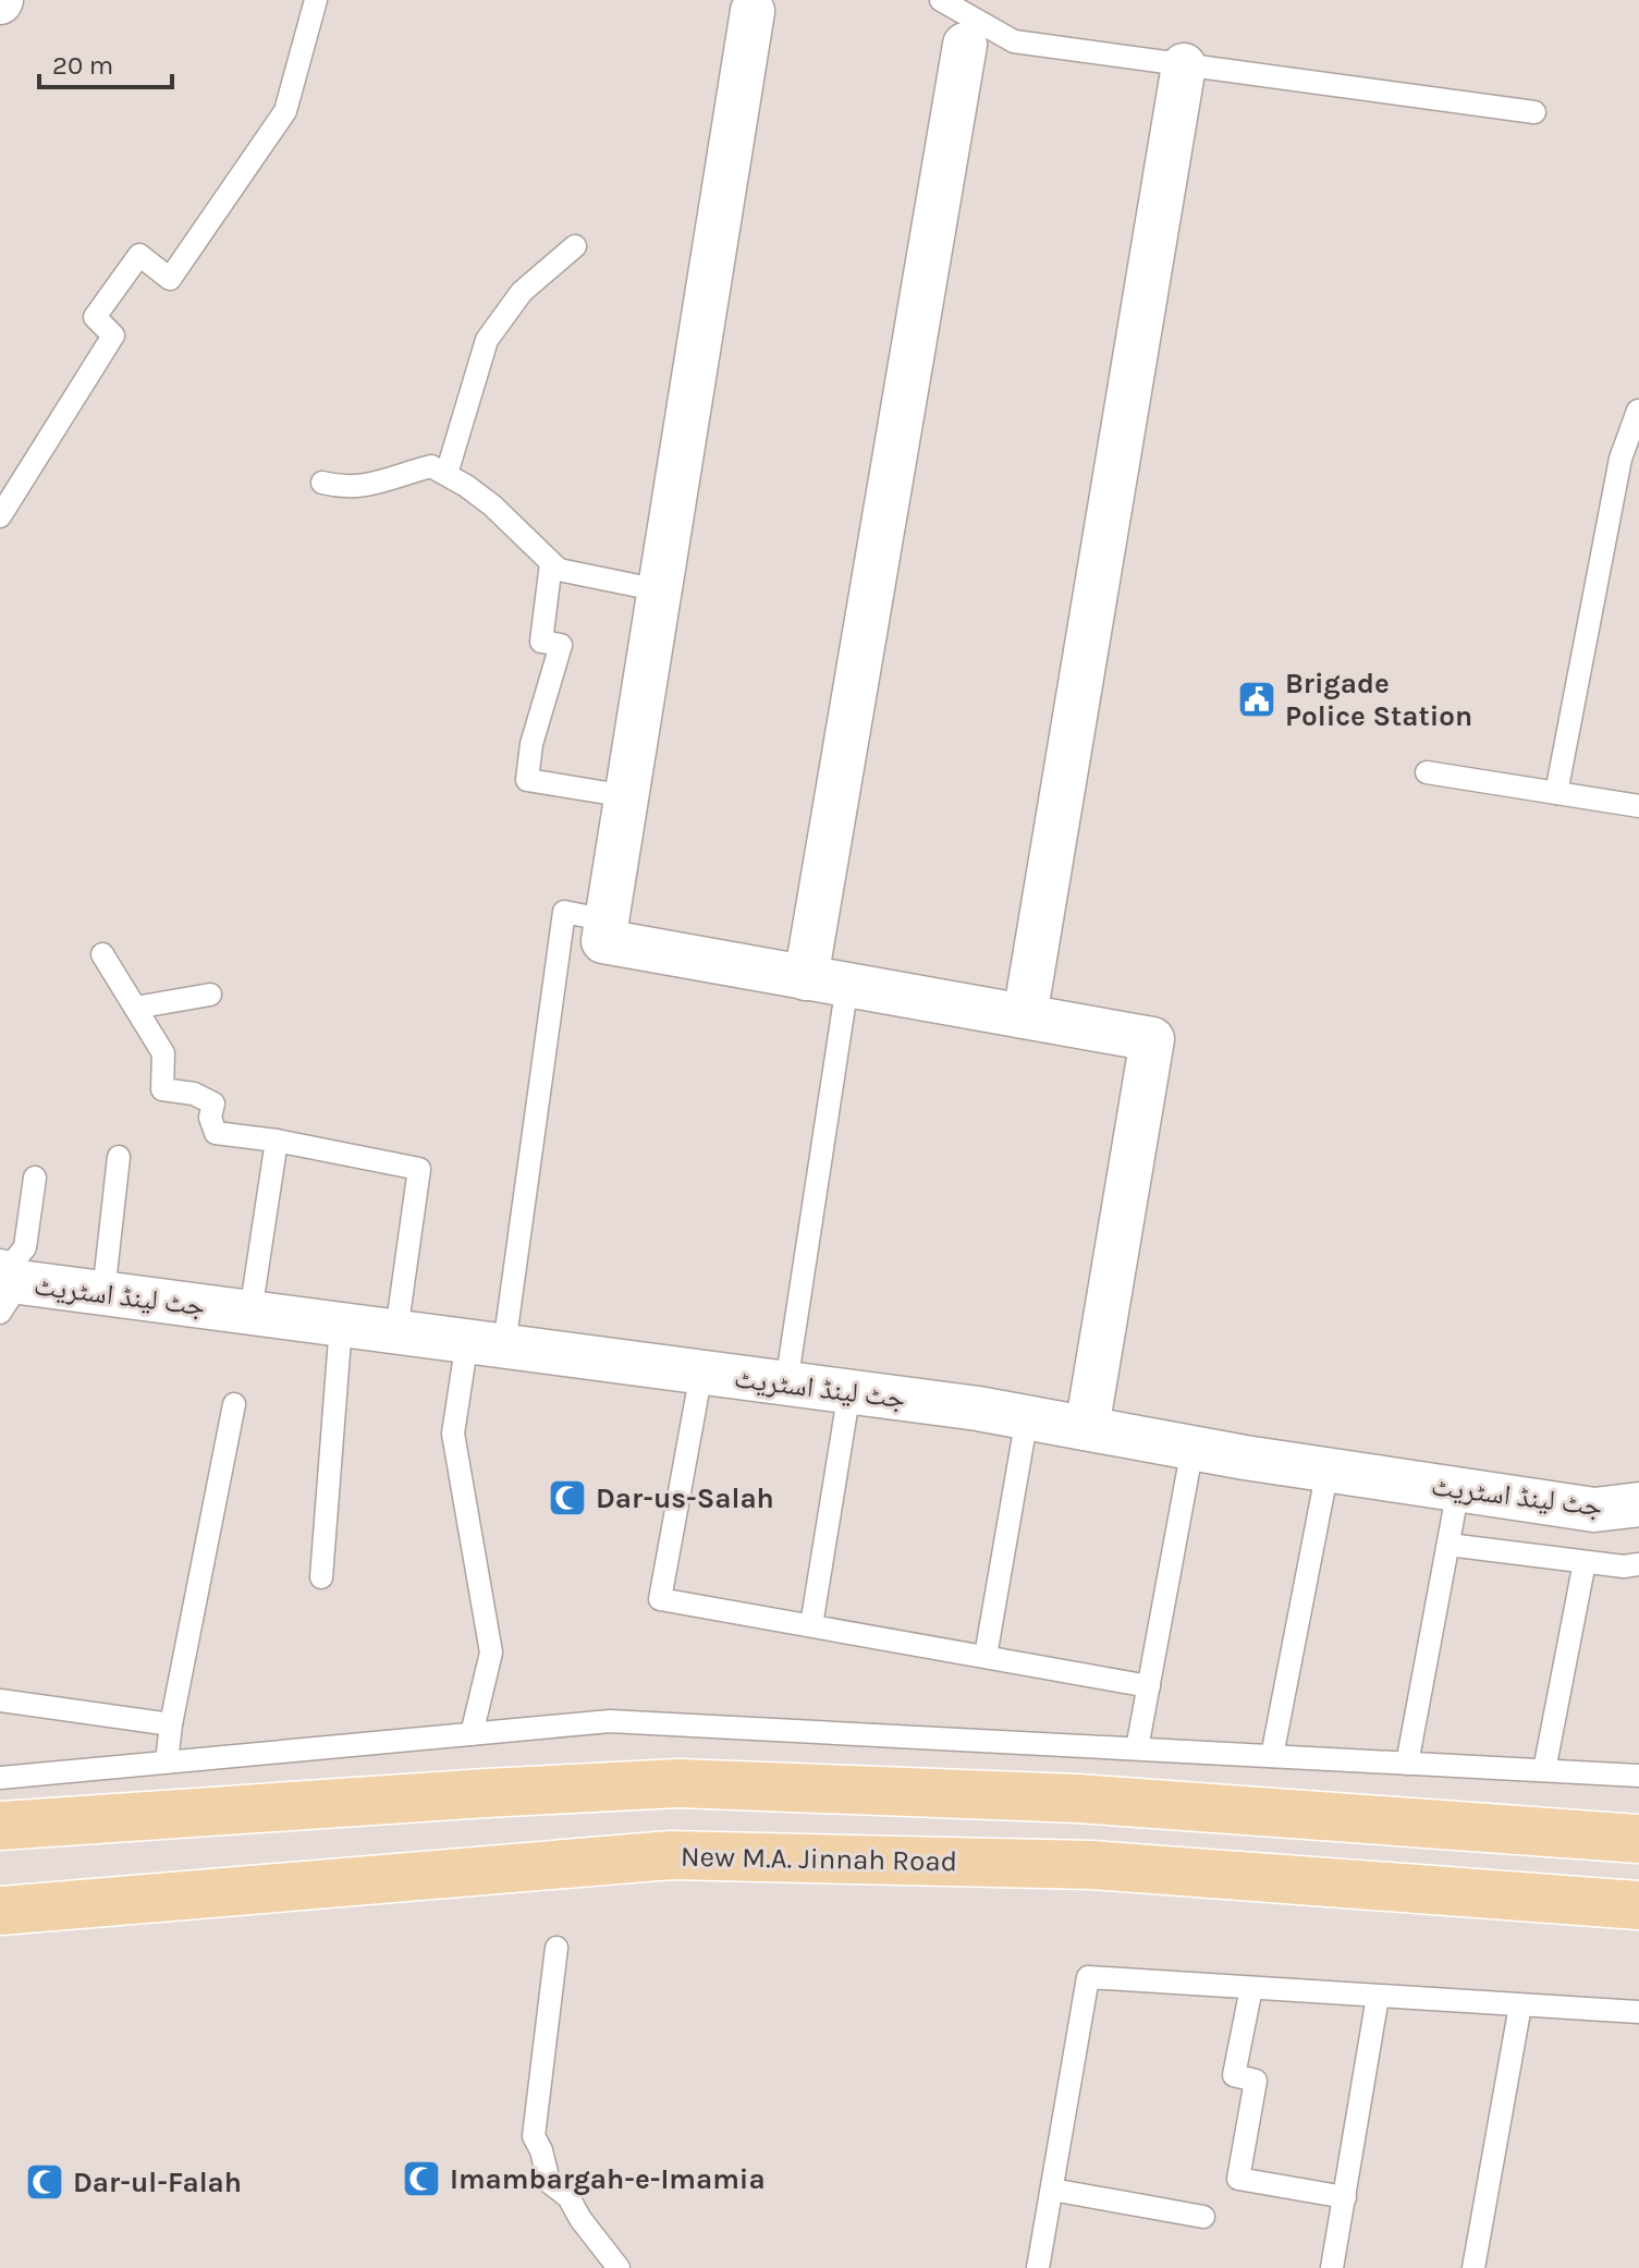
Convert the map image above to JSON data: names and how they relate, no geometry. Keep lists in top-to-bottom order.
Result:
{
  "streets": {
    "main road": ["New M.A. Jinnah Road"],
    "street": ["جٹ لینڈ اسٹریٹ"]
  },
  "places": {
    "public building": ["Brigade Police Station"],
    "mosque": ["Dar-us-Salah", "Imambargah-e-Imamia", "Dar-ul-Falah"]
  },
  "scale_bar": "20 m"
}
